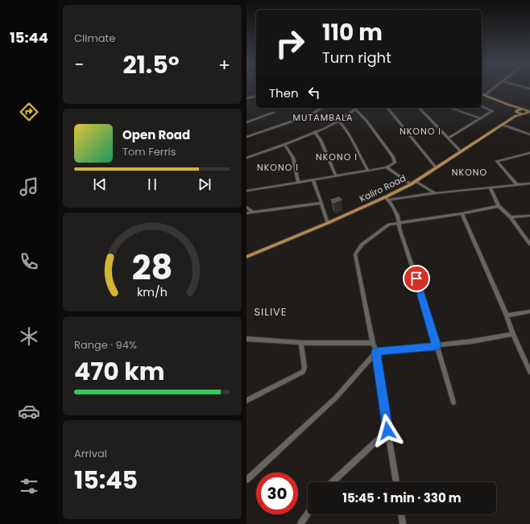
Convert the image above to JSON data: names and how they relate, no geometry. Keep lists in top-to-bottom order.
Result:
{
  "streets": {
    "main road": ["Kaliro Road"]
  },
  "districts": [
    "MUTAMBALA",
    "NKONO I",
    "NKONO I",
    "NKONO I",
    "NKONO",
    "SILIVE"
  ],
  "page": {
    "tabs": "15:44",
    "tile": [
      "Climate",
      ["Range · 94%", "470 km"],
      ["Arrival", "15:45"]
    ],
    "turn": ["110 m", "Turn right"],
    "heat": ["−", "21.5°", "+"],
    "then": "Then",
    "song": ["Open Road", "Tom Ferris"],
    "limit": "30",
    "trip": "15:45 · 1 min · 330 m",
    "gauge": ["28", "km/h"]
  }
}
